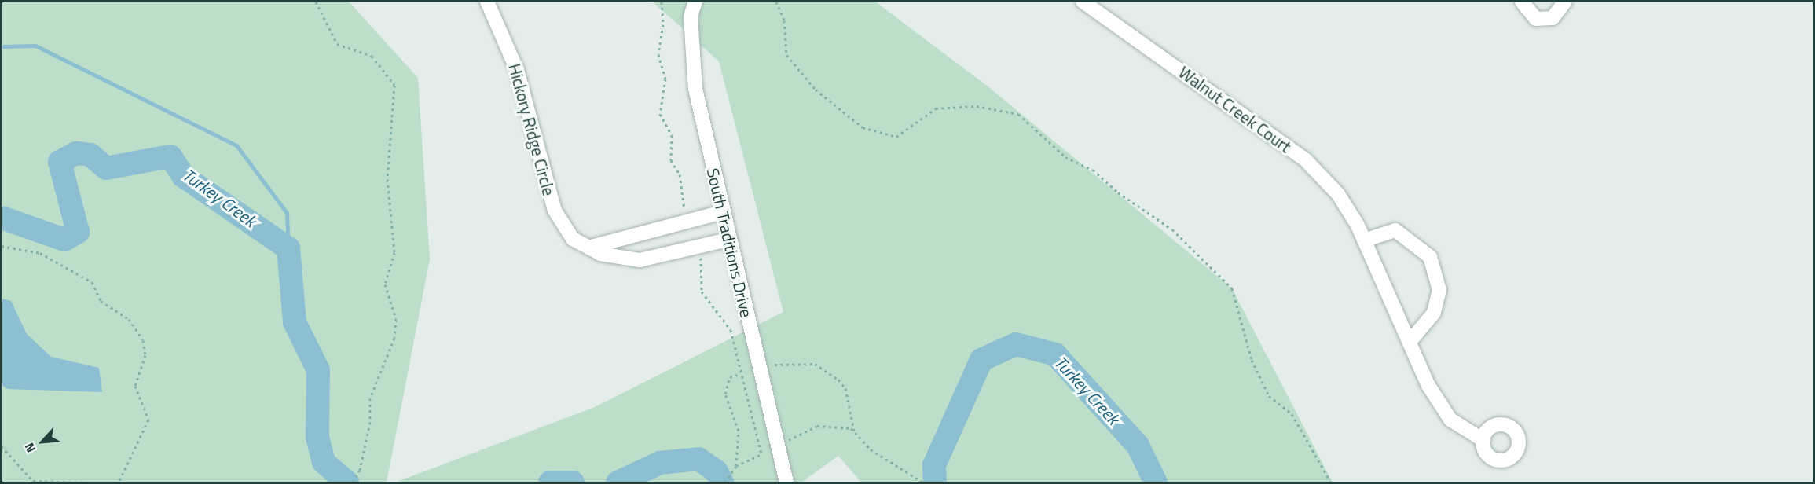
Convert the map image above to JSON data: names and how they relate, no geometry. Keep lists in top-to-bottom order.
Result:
{
  "streets": {
    "street": ["Walnut Creek Court", "Hickory Ridge Circle", "South Traditions Drive"]
  },
  "crossings": [
    ["Hickory Ridge Circle", "South Traditions Drive"]
  ],
  "water": ["Turkey Creek"],
  "north": "bottom left"
}
